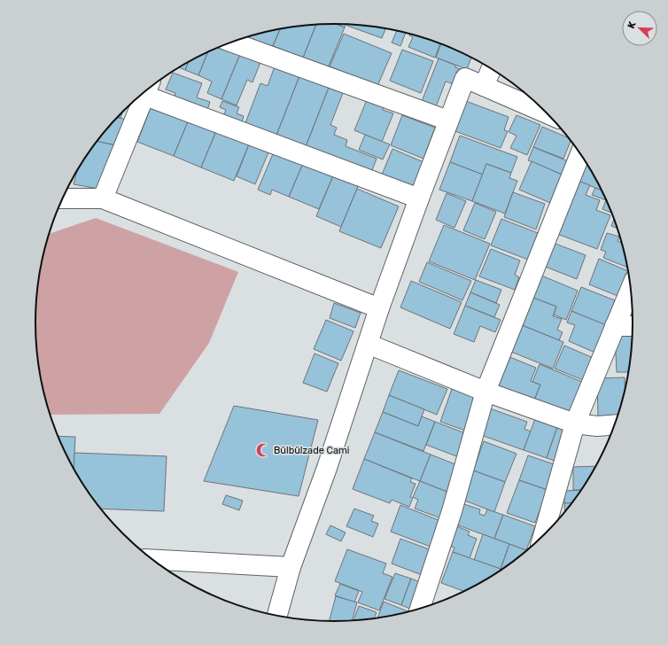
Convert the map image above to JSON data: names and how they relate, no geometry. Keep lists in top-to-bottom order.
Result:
{
  "places": {
    "mosque": ["Bülbülzade Cami"]
  },
  "north": "top left"
}
